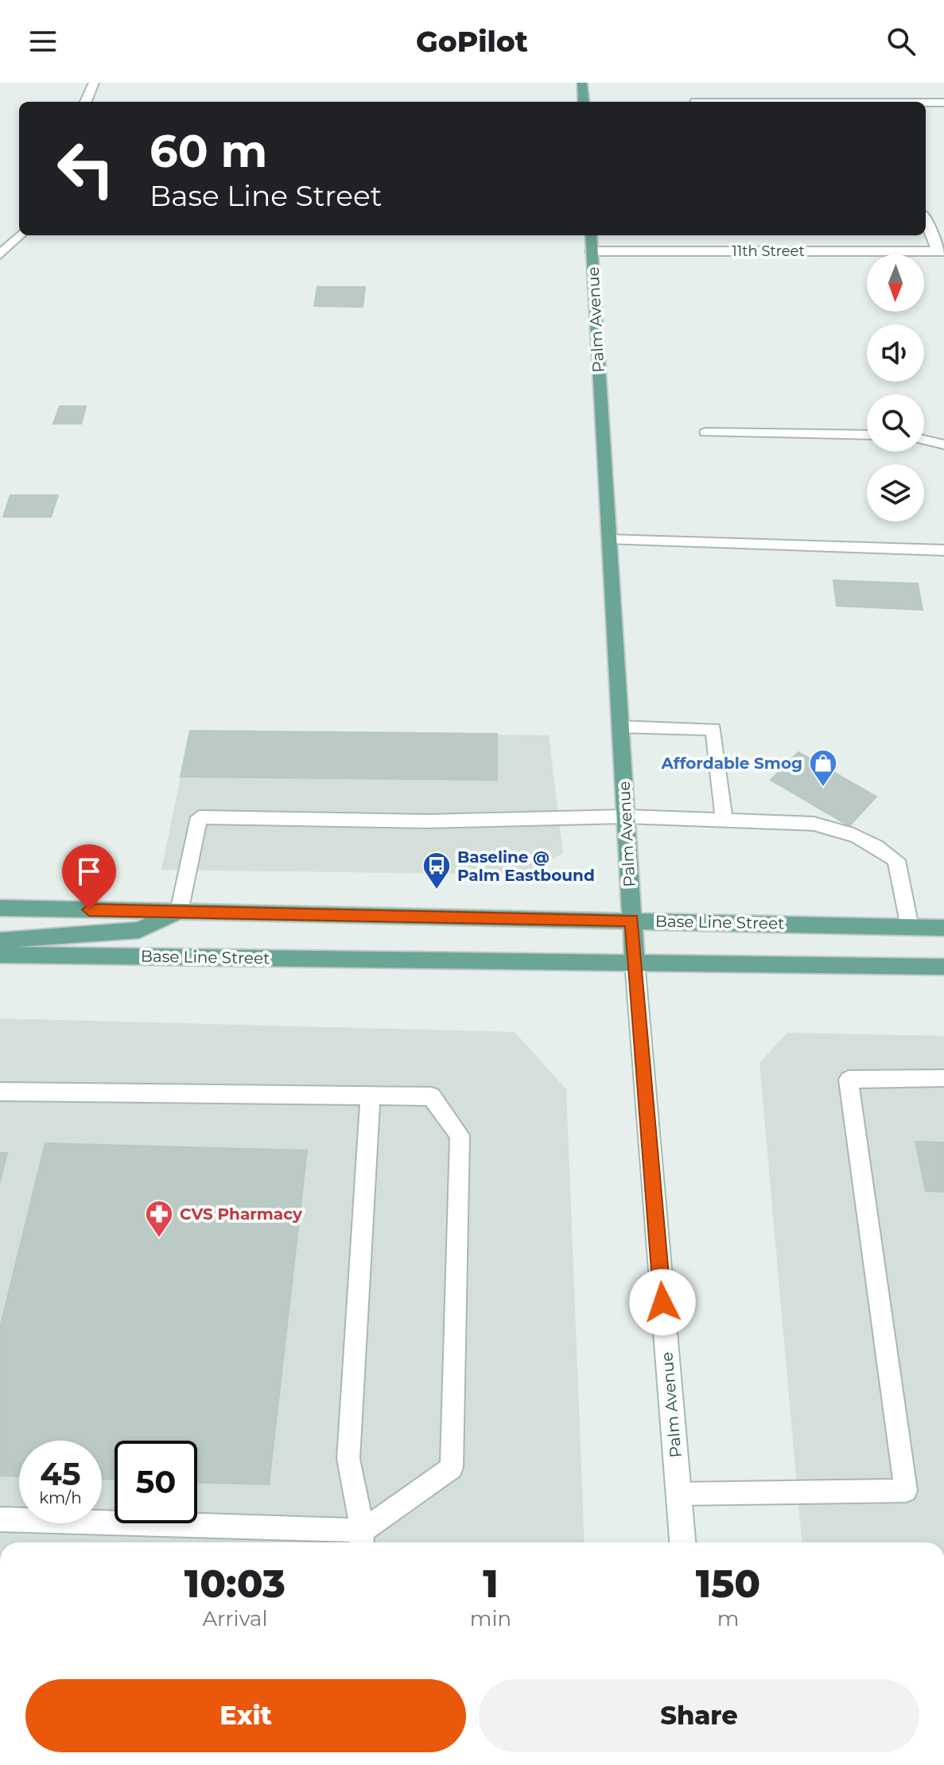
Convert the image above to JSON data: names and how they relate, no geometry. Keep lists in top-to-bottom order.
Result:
{
  "streets": {
    "main road": ["Palm Avenue", "Base Line Street"],
    "street": ["11th Street"]
  },
  "crossings": [
    ["11th Street", "Palm Avenue"],
    ["Palm Avenue", "Base Line Street"]
  ],
  "places": {
    "shop": ["Affordable Smog"],
    "bus stop": ["Baseline @ Palm Eastbound"],
    "pharmacy": ["CVS Pharmacy"]
  },
  "north": "bottom",
  "page": {
    "header": "GoPilot",
    "turn": ["60 m", "Base Line Street"],
    "speed": "45 km/h",
    "limit": "50",
    "eta": [
      "10:03",
      "Arrival",
      "1",
      "min",
      "150",
      "m"
    ],
    "buttons": ["Exit", "Share"]
  }
}
